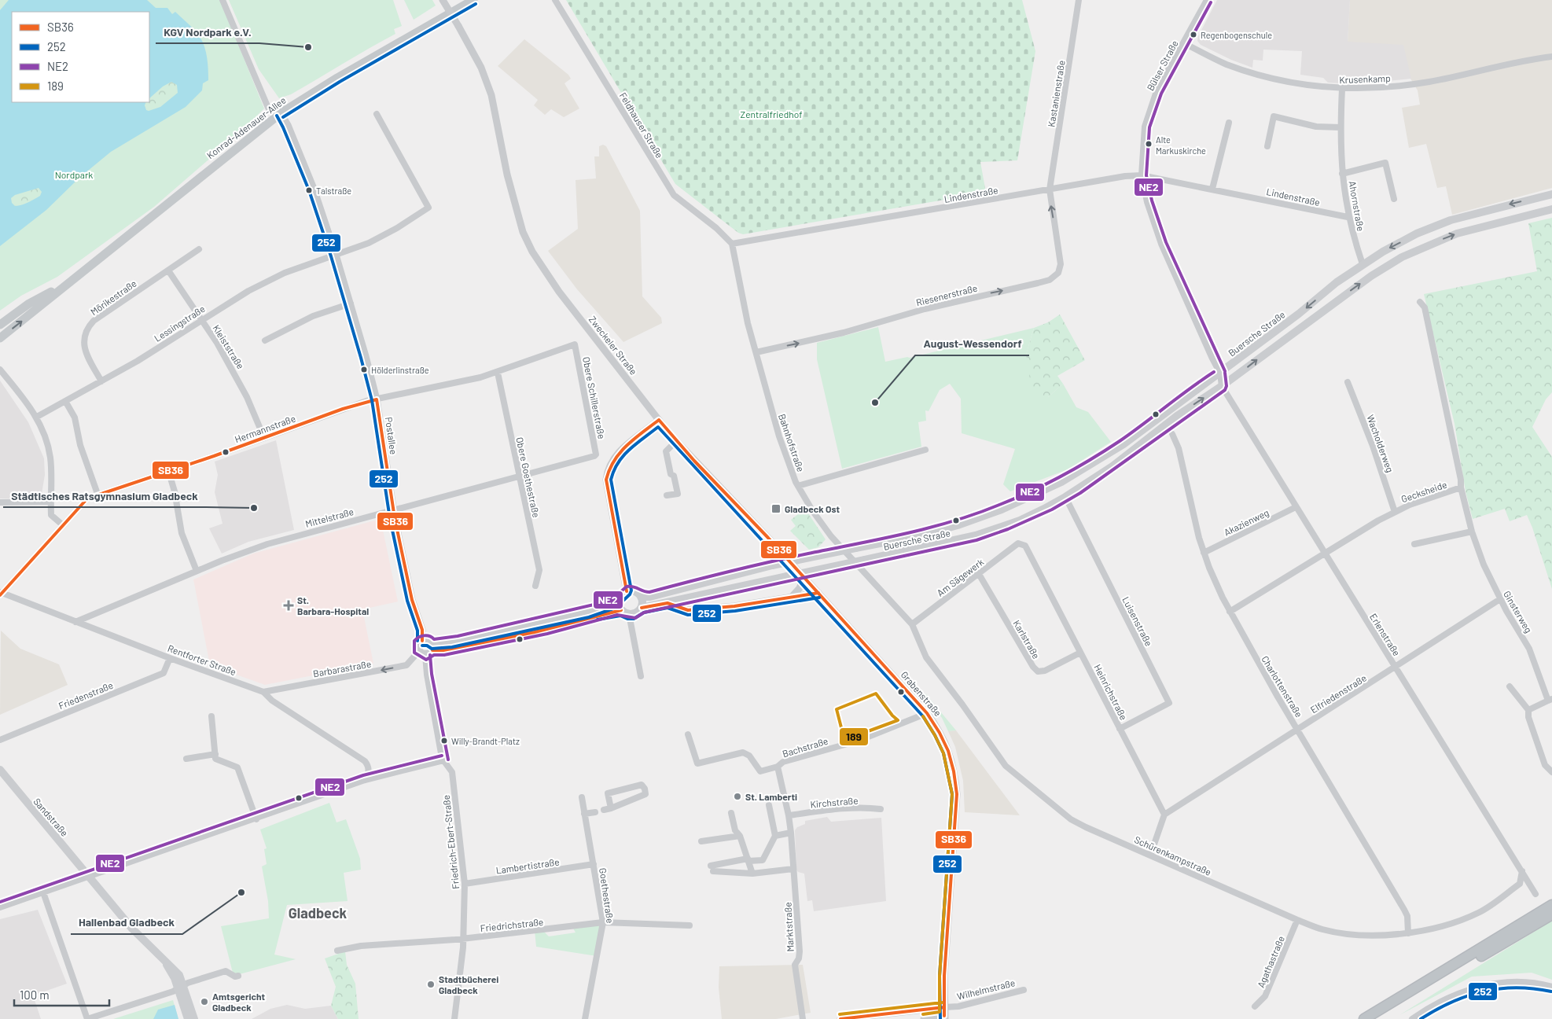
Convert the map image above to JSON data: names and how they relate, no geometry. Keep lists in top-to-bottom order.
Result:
{
  "streets": {
    "main road": ["Konrad-Adenauer-Allee", "Buersche Straße", "Sandstraße"],
    "street": [
      "Bülser Straße",
      "Krusenkamp",
      "Kastanienstraße",
      "Feldhauser Straße",
      "Lindenstraße",
      "Ahornstraße",
      "Riesenerstraße",
      "Mörikestraße",
      "Lessingstraße",
      "Zweckeler Straße",
      "Kleiststraße",
      "Obere Schillerstraße",
      "Hermannstraße",
      "Postallee",
      "Bahnhofstraße",
      "Wacholderweg",
      "Obere Goethestraße",
      "Gecksheide",
      "Mittelstraße",
      "Akazienweg",
      "Am Sägewerk",
      "Ginsterweg",
      "Luisenstraße",
      "Erlenstraße",
      "Karlstraße",
      "Rentforter Straße",
      "Barbarastraße",
      "Charlottenstraße",
      "Heinrichstraße",
      "Grabenstraße",
      "Elfriedenstraße",
      "Friedenstraße",
      "Bachstraße",
      "Kirchstraße",
      "Friedrich-Ebert-Straße",
      "Schürenkampstraße",
      "Lambertistraße",
      "Goethestraße",
      "Friedrichstraße",
      "Marktstraße",
      "Agathastraße",
      "Wilhelmstraße"
    ]
  },
  "crossings": [
    ["Bülser Straße", "Krusenkamp"],
    ["Bülser Straße", "Lindenstraße"],
    ["Bülser Straße", "Buersche Straße"],
    ["Bülser Straße", "Erlenstraße"],
    ["Krusenkamp", "Ahornstraße"],
    ["Kastanienstraße", "Lindenstraße"],
    ["Kastanienstraße", "Riesenerstraße"],
    ["Feldhauser Straße", "Lindenstraße"],
    ["Feldhauser Straße", "Bahnhofstraße"],
    ["Konrad-Adenauer-Allee", "Postallee"],
    ["Lindenstraße", "Ahornstraße"],
    ["Lindenstraße", "Riesenerstraße"],
    ["Lindenstraße", "Bahnhofstraße"],
    ["Ahornstraße", "Buersche Straße"],
    ["Riesenerstraße", "Bahnhofstraße"],
    ["Mörikestraße", "Lessingstraße"],
    ["Mörikestraße", "Kleiststraße"],
    ["Lessingstraße", "Kleiststraße"],
    ["Lessingstraße", "Postallee"],
    ["Buersche Straße", "Zweckeler Straße"],
    ["Buersche Straße", "Luisenstraße"],
    ["Buersche Straße", "Erlenstraße"],
    ["Zweckeler Straße", "Grabenstraße"],
    ["Kleiststraße", "Hermannstraße"],
    ["Obere Schillerstraße", "Hermannstraße"],
    ["Obere Schillerstraße", "Mittelstraße"],
    ["Hermannstraße", "Postallee"],
    ["Hermannstraße", "Obere Goethestraße"],
    ["Hermannstraße", "Rentforter Straße"],
    ["Postallee", "Mittelstraße"],
    ["Bahnhofstraße", "Schürenkampstraße"],
    ["Wacholderweg", "Gecksheide"],
    ["Obere Goethestraße", "Mittelstraße"],
    ["Gecksheide", "Ginsterweg"],
    ["Gecksheide", "Erlenstraße"],
    ["Gecksheide", "Charlottenstraße"],
    ["Mittelstraße", "Rentforter Straße"],
    ["Akazienweg", "Erlenstraße"],
    ["Akazienweg", "Charlottenstraße"],
    ["Am Sägewerk", "Karlstraße"],
    ["Am Sägewerk", "Heinrichstraße"],
    ["Am Sägewerk", "Schürenkampstraße"],
    ["Ginsterweg", "Elfriedenstraße"],
    ["Luisenstraße", "Heinrichstraße"],
    ["Erlenstraße", "Elfriedenstraße"],
    ["Erlenstraße", "Schürenkampstraße"],
    ["Karlstraße", "Heinrichstraße"],
    ["Rentforter Straße", "Barbarastraße"],
    ["Rentforter Straße", "Friedenstraße"],
    ["Charlottenstraße", "Elfriedenstraße"],
    ["Charlottenstraße", "Schürenkampstraße"],
    ["Heinrichstraße", "Elfriedenstraße"],
    ["Grabenstraße", "Bachstraße"],
    ["Grabenstraße", "Wilhelmstraße"],
    ["Bachstraße", "Marktstraße"],
    ["Kirchstraße", "Marktstraße"],
    ["Friedrich-Ebert-Straße", "Lambertistraße"],
    ["Friedrich-Ebert-Straße", "Friedrichstraße"],
    ["Schürenkampstraße", "Agathastraße"],
    ["Lambertistraße", "Goethestraße"],
    ["Goethestraße", "Friedrichstraße"]
  ],
  "one_way": ["Riesenerstraße", "Barbarastraße"],
  "districts": ["Gladbeck"],
  "parks": ["Zentralfriedhof", "Nordpark"],
  "places": {
    "other": [
      "Regenbogenschule",
      "KGV Nordpark e.V.",
      "Alte Markuskirche",
      "Talstraße",
      "Hölderlinstraße",
      "August-Wessendorf",
      "Städtisches Ratsgymnasium Gladbeck",
      "Willy-Brandt-Platz",
      "St. Lamberti",
      "Hallenbad Gladbeck",
      "Stadtbücherei Gladbeck",
      "Amtsgericht Gladbeck"
    ],
    "transit": ["Gladbeck Ost"],
    "health": ["St. Barbara-Hospital"]
  },
  "lines": [
    "transit line NE2",
    "transit line 252",
    "transit line SB36",
    "transit line 189"
  ],
  "legend": [
    "SB36",
    "252",
    "NE2",
    "189"
  ],
  "scale_bar": "100 m"
}
